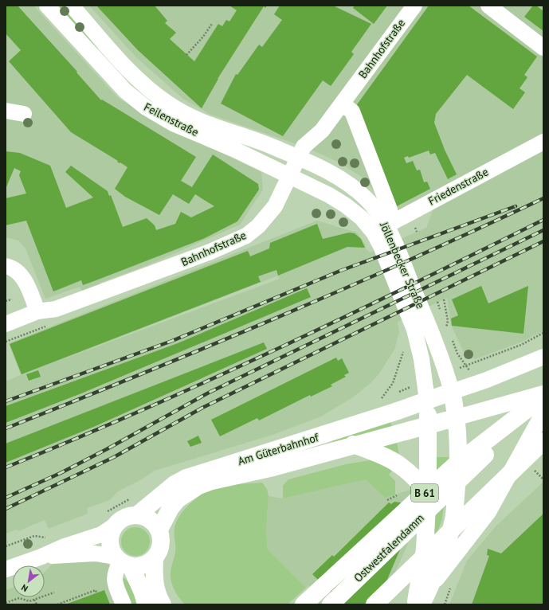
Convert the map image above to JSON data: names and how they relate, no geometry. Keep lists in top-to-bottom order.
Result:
{
  "streets": {
    "main road": [
      "Jöllenbecker Straße",
      "Am Güterbahnhof",
      "B 61",
      "Ostwestfalendamm"
    ],
    "street": ["Bahnhofstraße", "Feilenstraße", "Friedenstraße"]
  },
  "crossings": [
    ["Bahnhofstraße", "Feilenstraße"],
    ["Bahnhofstraße", "Jöllenbecker Straße"],
    ["Feilenstraße", "Jöllenbecker Straße"],
    ["Friedenstraße", "Jöllenbecker Straße"],
    ["Jöllenbecker Straße", "Am Güterbahnhof"]
  ],
  "north": "bottom left"
}
